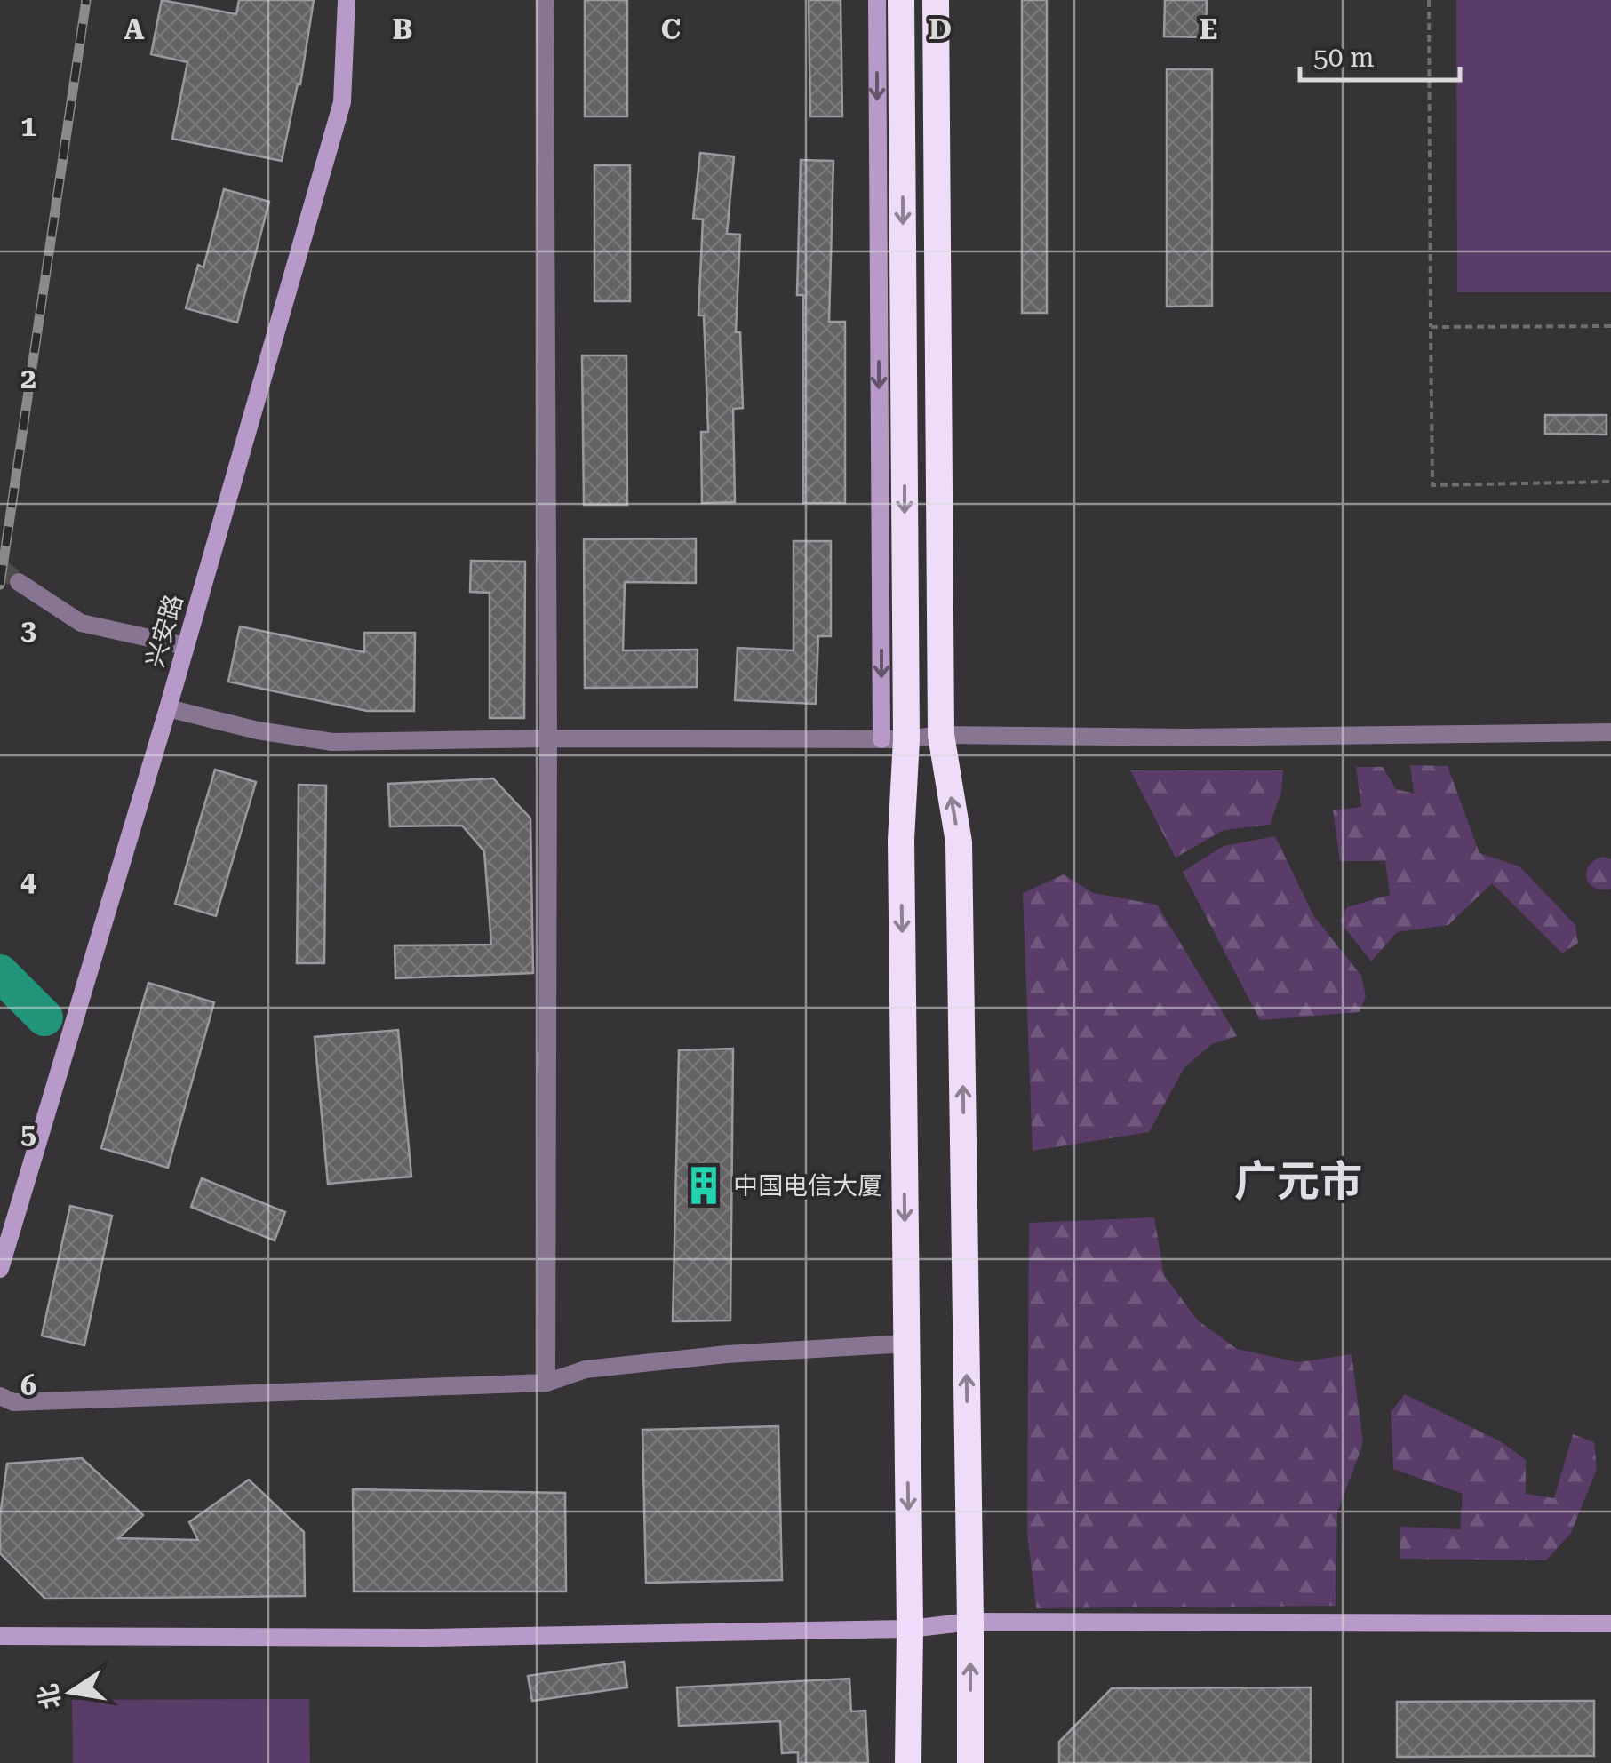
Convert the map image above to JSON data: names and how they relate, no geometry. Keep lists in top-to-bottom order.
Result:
{
  "streets": {
    "street": ["兴安路"]
  },
  "districts": ["广元市"],
  "places": {
    "building": ["中国电信大厦"]
  },
  "scale_bar": "50 m",
  "north": "left",
  "grid": {
    "columns": [
      "A",
      "B",
      "C",
      "D",
      "E"
    ],
    "rows": [
      "1",
      "2",
      "3",
      "4",
      "5",
      "6"
    ]
  }
}
